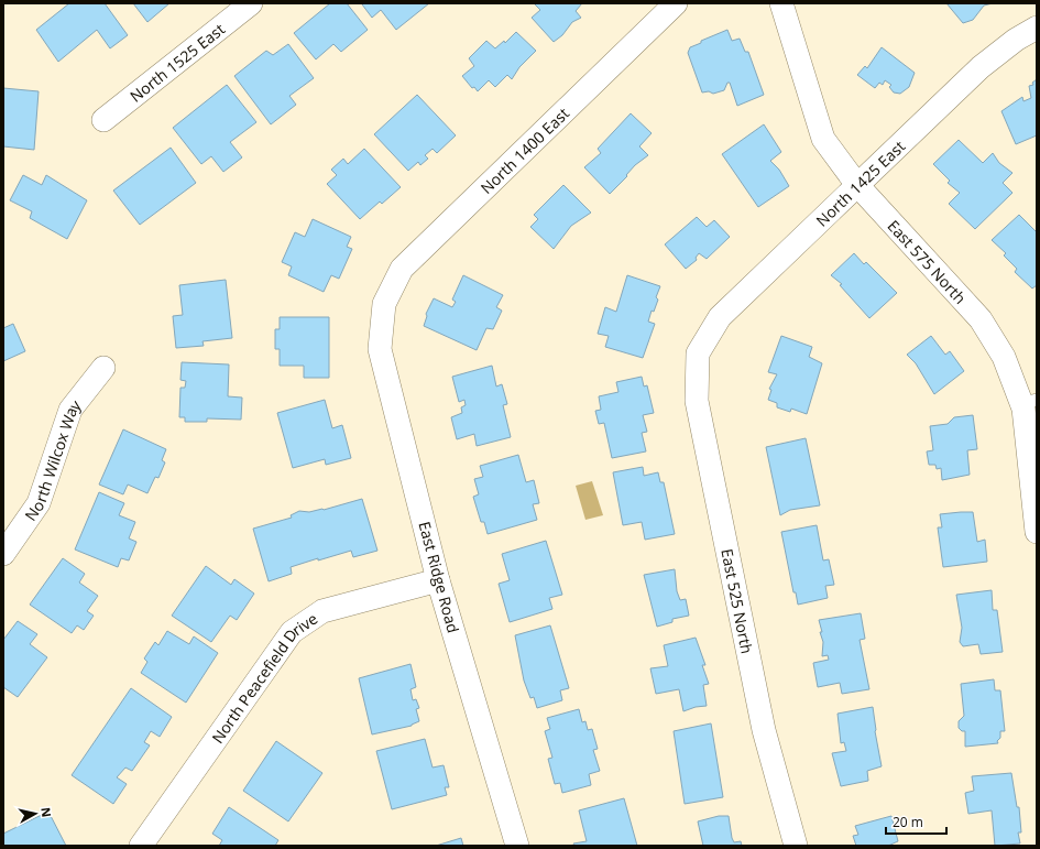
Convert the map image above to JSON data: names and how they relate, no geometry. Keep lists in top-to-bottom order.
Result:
{
  "streets": {
    "street": [
      "North 1525 East",
      "North 1400 East",
      "North 1425 East",
      "East 575 North",
      "North Wilcox Way",
      "East Ridge Road",
      "East 525 North",
      "North Peacefield Drive"
    ]
  },
  "crossings": [
    ["North 1400 East", "East Ridge Road"],
    ["North 1425 East", "East 575 North"],
    ["North 1425 East", "East 525 North"],
    ["East Ridge Road", "North Peacefield Drive"]
  ],
  "scale_bar": "20 m",
  "north": "right"
}
